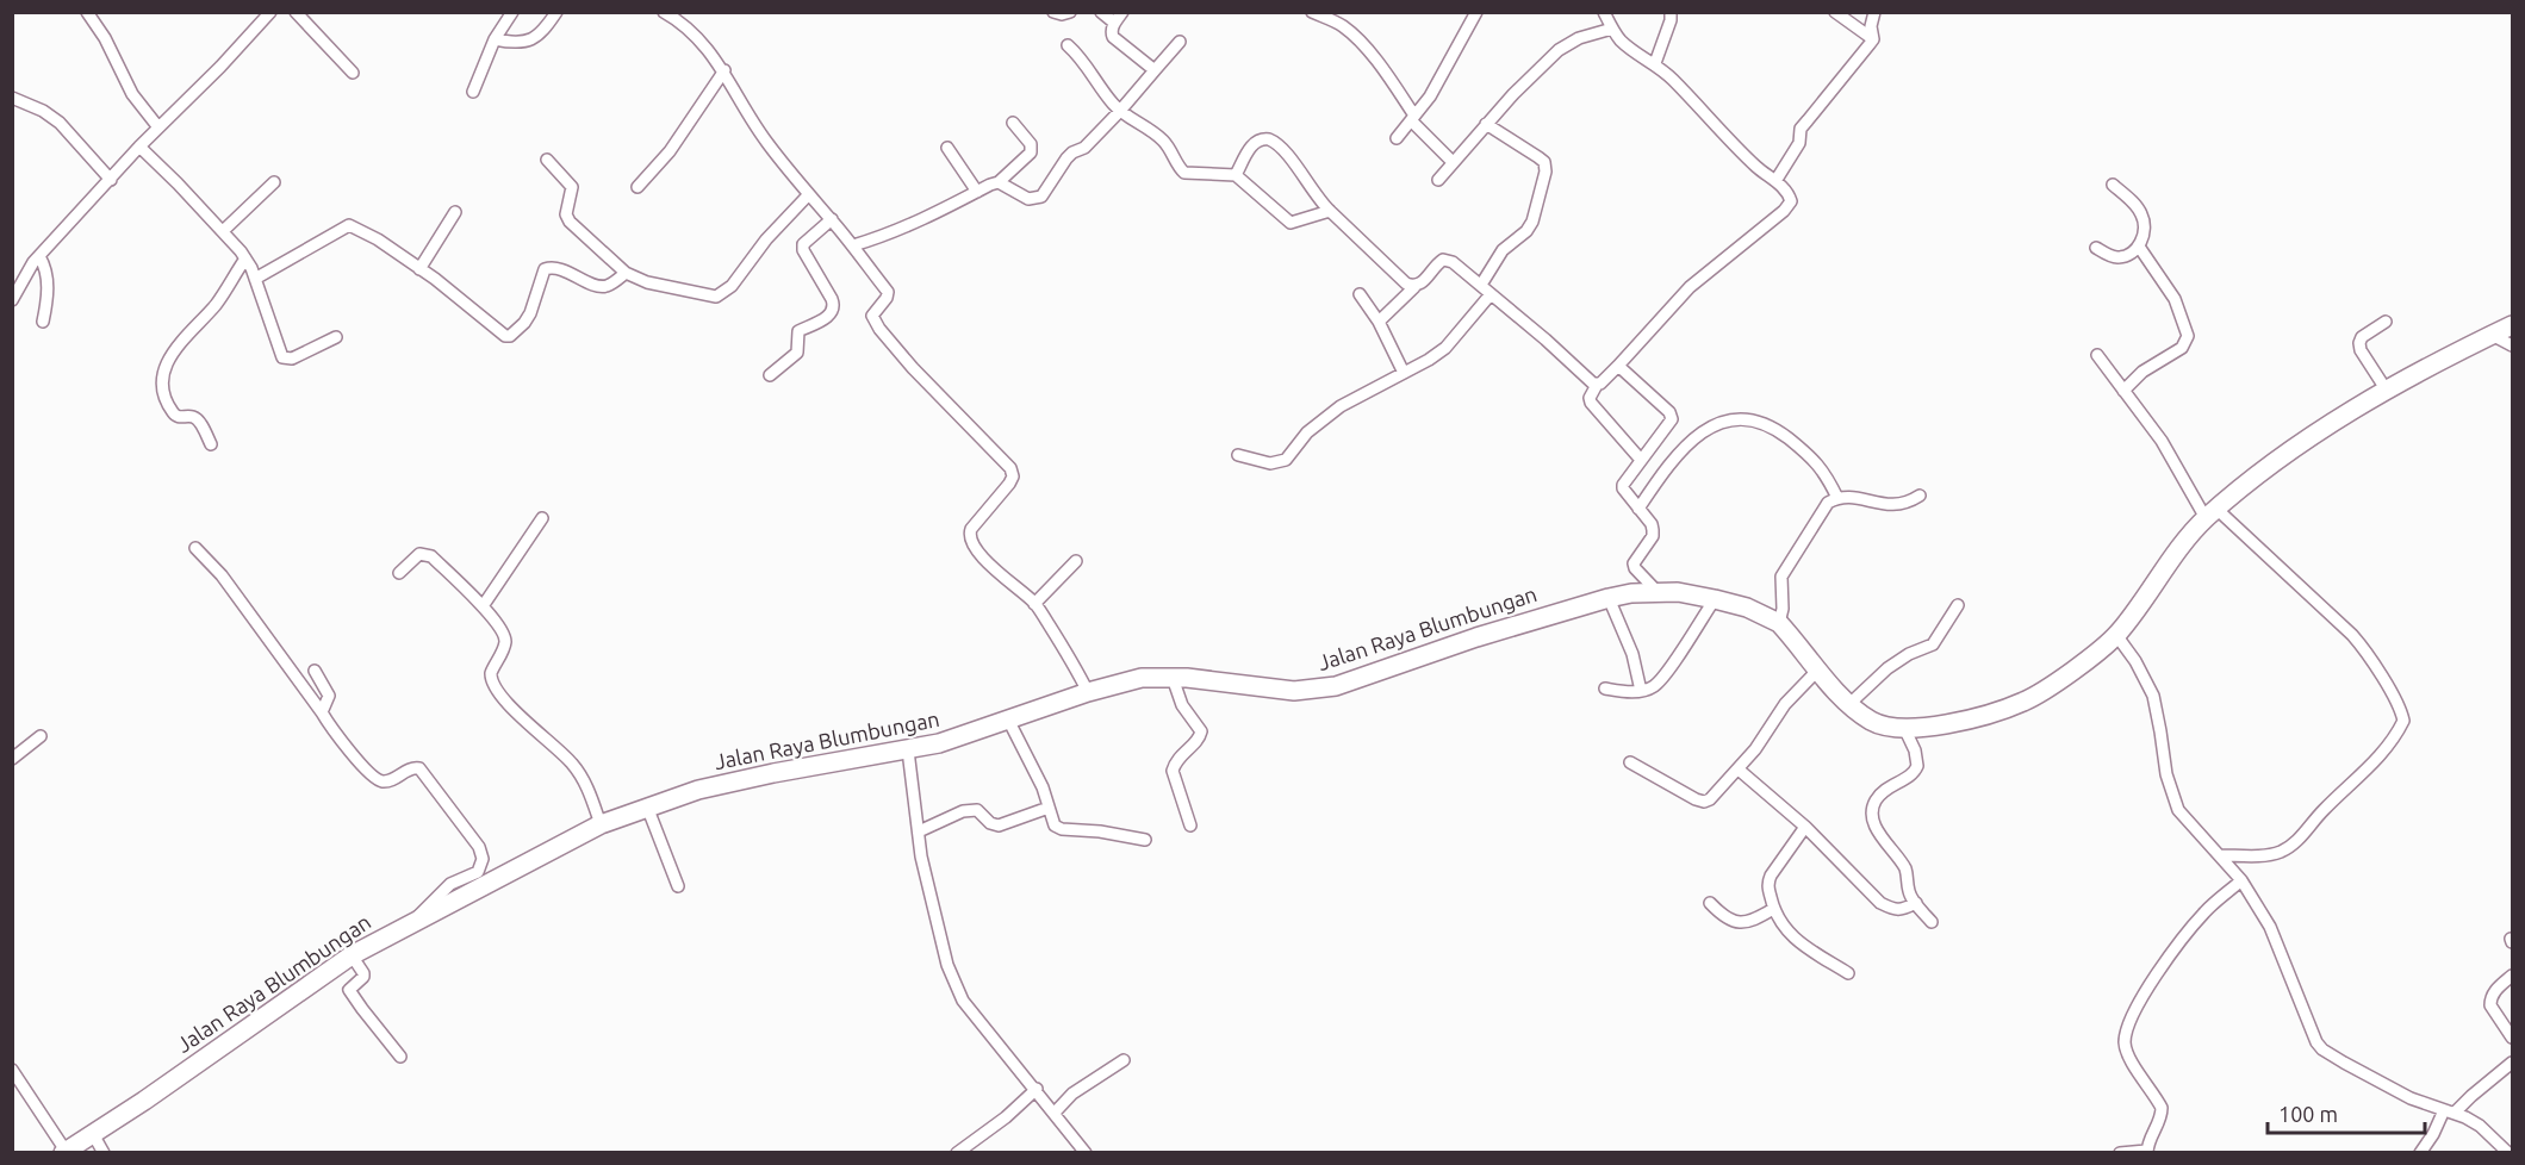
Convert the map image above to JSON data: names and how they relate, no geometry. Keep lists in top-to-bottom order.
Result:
{
  "streets": {
    "main road": ["Jalan Raya Blumbungan"]
  },
  "scale_bar": "100 m"
}
